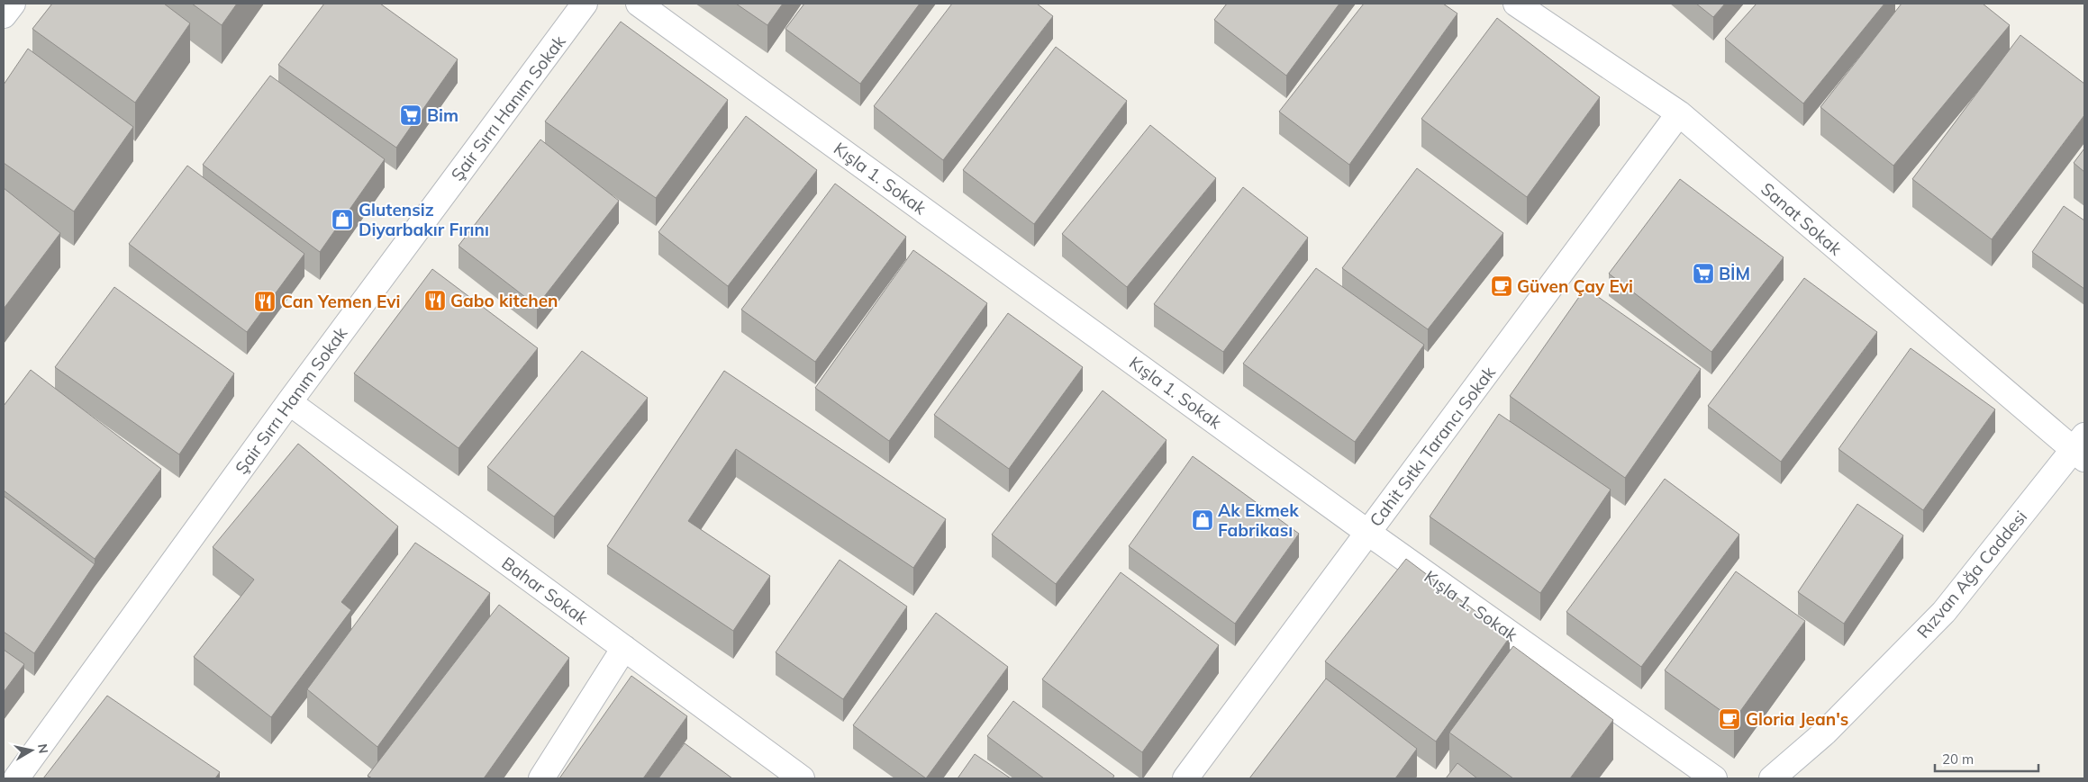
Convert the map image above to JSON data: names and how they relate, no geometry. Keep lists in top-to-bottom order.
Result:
{
  "streets": {
    "street": [
      "Şair Sırrı Hanım Sokak",
      "Kışla 1. Sokak",
      "Sanat Sokak",
      "Cahit Sıtkı Tarancı Sokak",
      "Rızvan Ağa Caddesi",
      "Bahar Sokak"
    ]
  },
  "crossings": [
    ["Şair Sırrı Hanım Sokak", "Bahar Sokak"],
    ["Kışla 1. Sokak", "Cahit Sıtkı Tarancı Sokak"],
    ["Sanat Sokak", "Cahit Sıtkı Tarancı Sokak"],
    ["Sanat Sokak", "Rızvan Ağa Caddesi"]
  ],
  "places": {
    "supermarket": ["Bim", "BİM"],
    "shop": ["Glutensiz Diyarbakır Fırını", "Ak Ekmek Fabrikası"],
    "cafe": ["Güven Çay Evi", "Gloria Jean's"],
    "restaurant": ["Gabo kitchen", "Can Yemen Evi"]
  },
  "scale_bar": "20 m",
  "north": "right"
}
